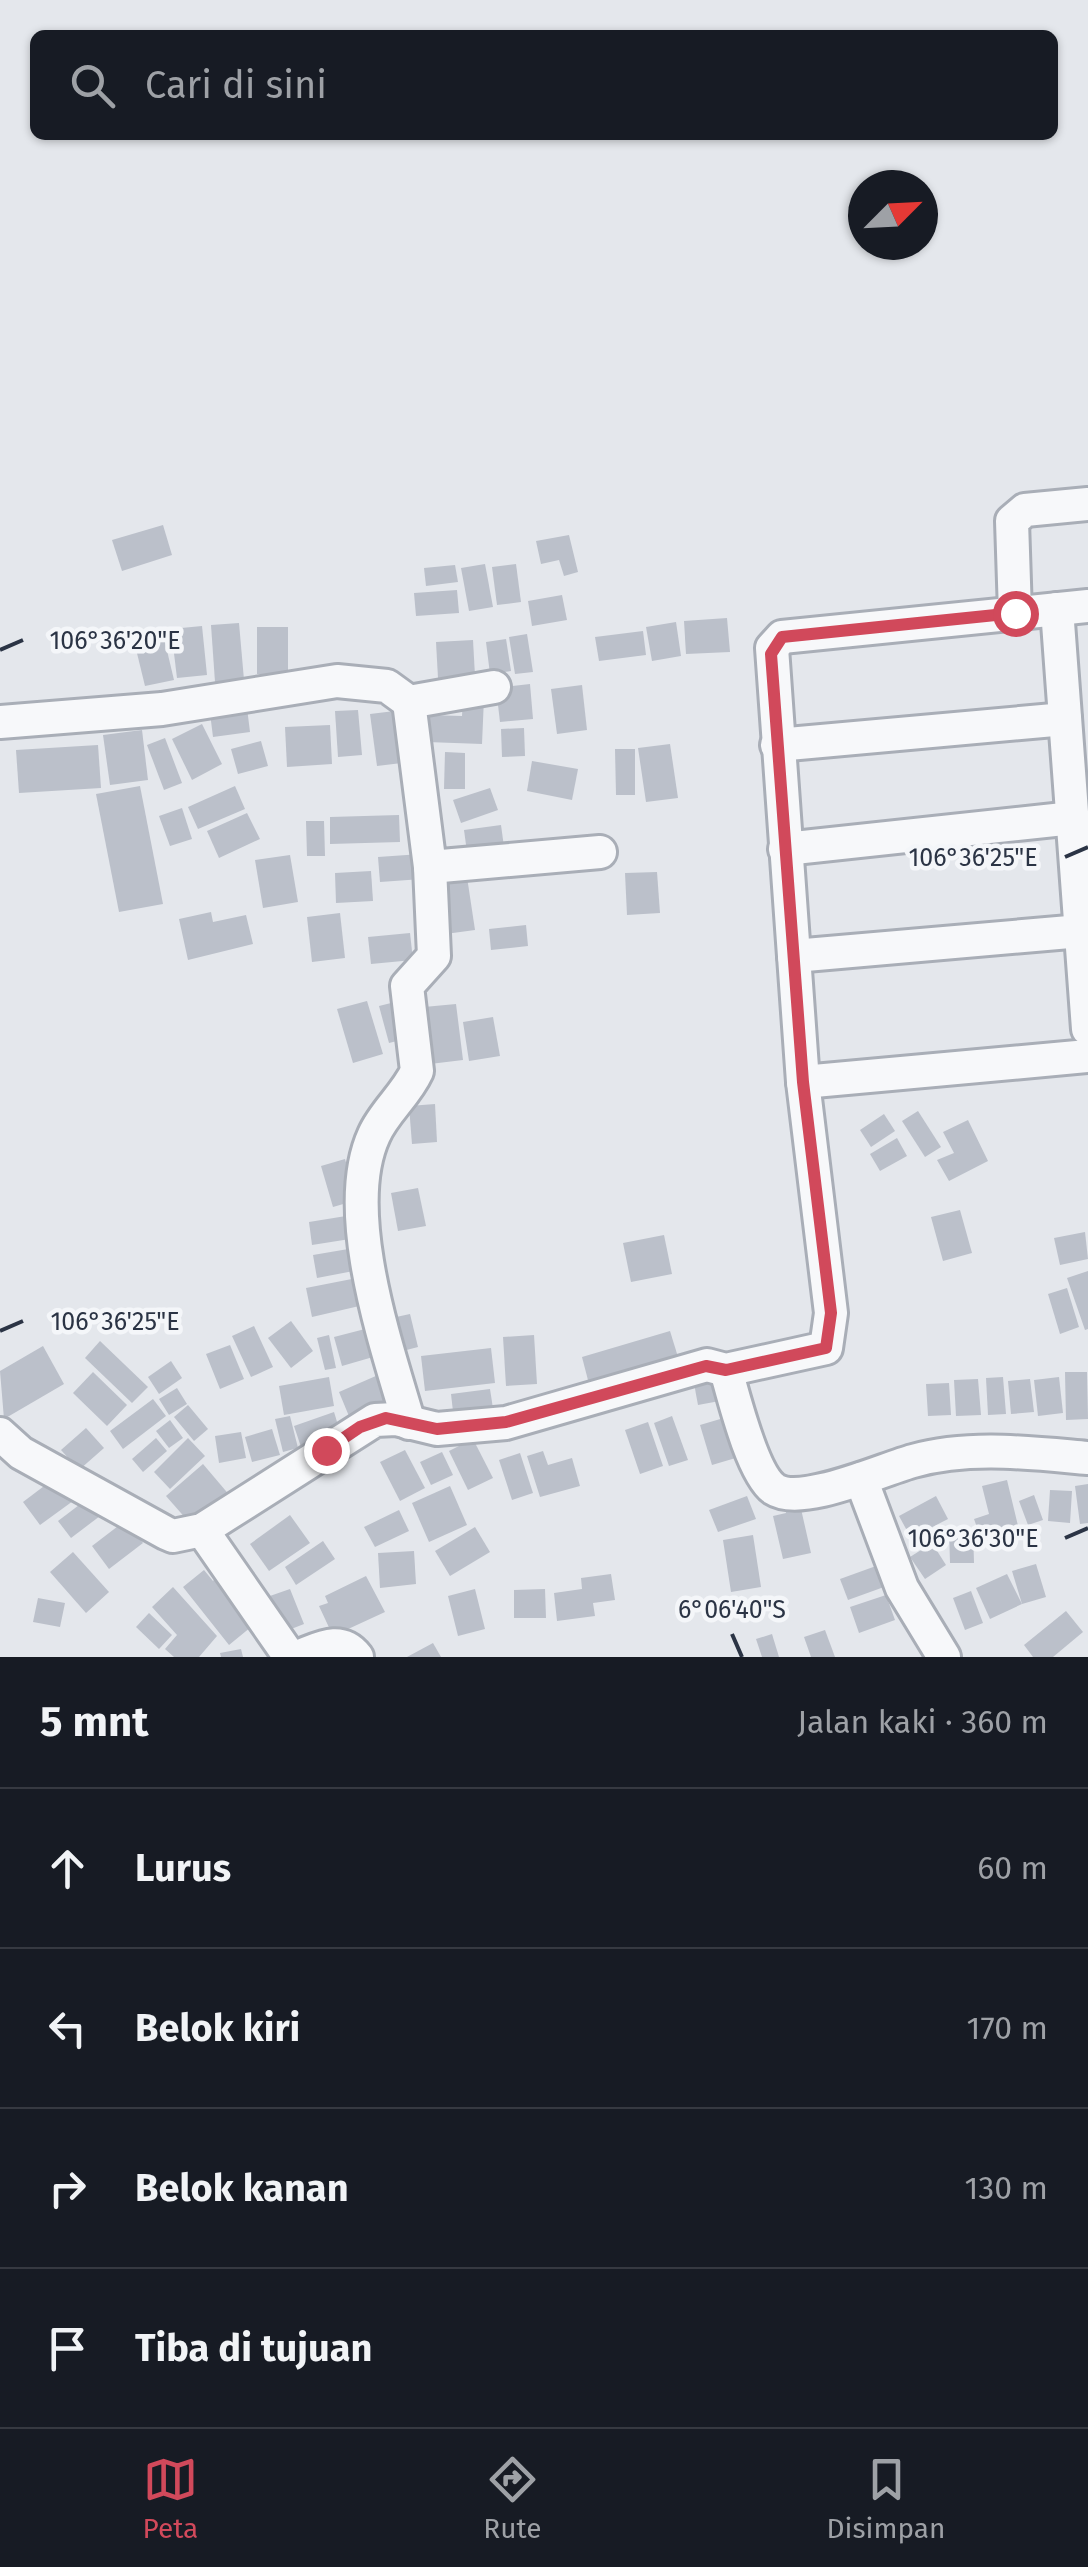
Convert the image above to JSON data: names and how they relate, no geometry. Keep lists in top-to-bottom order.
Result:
{
  "north": "top right",
  "page": {
    "search": "Cari di sini",
    "heading": ["5 mnt", "Jalan kaki · 360 m"],
    "list": [
      ["Lurus", "60 m"],
      ["Belok kiri", "170 m"],
      ["Belok kanan", "130 m"],
      "Tiba di tujuan"
    ],
    "nav": ["Peta", "Rute", "Disimpan"]
  },
  "coordinates": [
    "106°36'20\"E",
    "106°36'25\"E",
    "106°36'30\"E",
    "6°06'40\"S"
  ]
}
